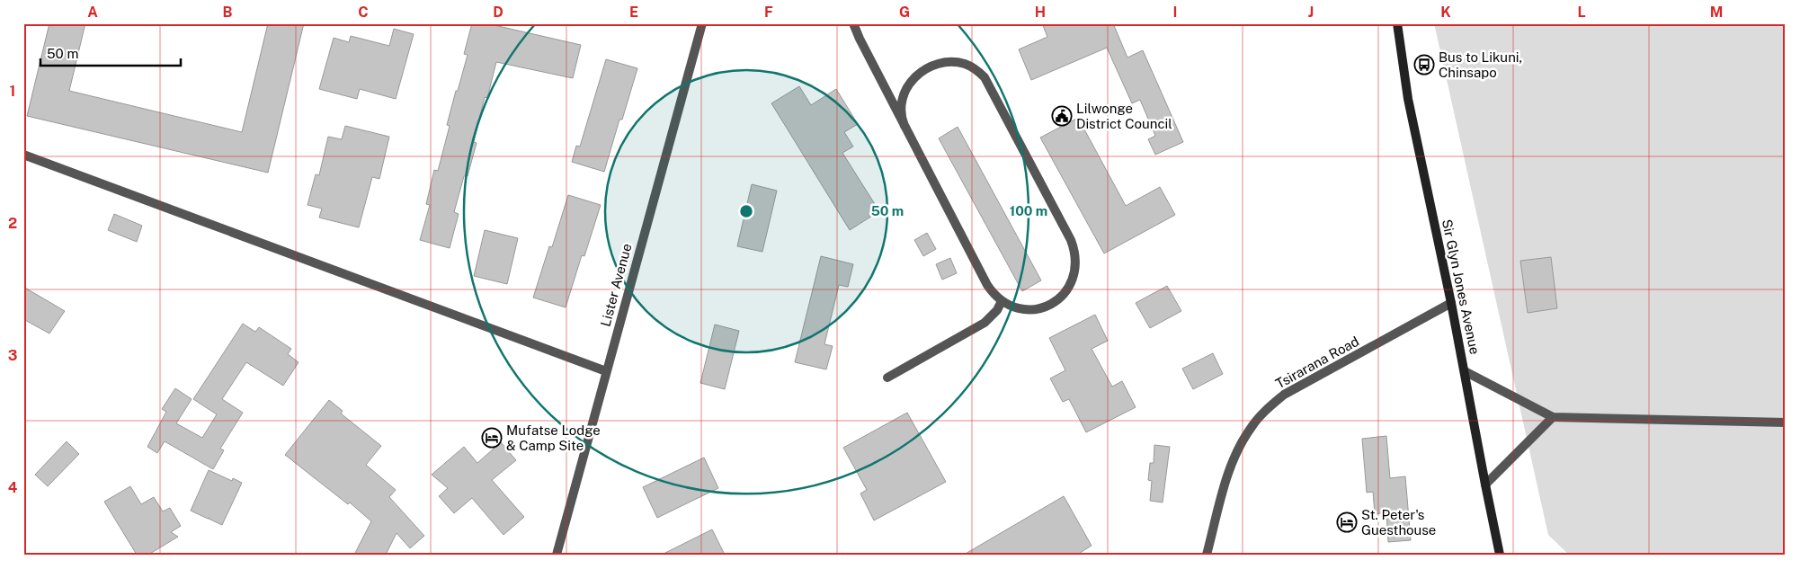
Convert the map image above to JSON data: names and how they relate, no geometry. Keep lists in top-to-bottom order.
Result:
{
  "streets": {
    "main road": ["Sir Glyn Jones Avenue"],
    "street": ["Lister Avenue", "Tsirarana Road"]
  },
  "crossings": [
    ["Sir Glyn Jones Avenue", "Tsirarana Road"]
  ],
  "places": {
    "bus stop": ["Bus to Likuni, Chinsapo"],
    "public building": ["Lilwonge District Council"],
    "hotel": ["Mufatse Lodge & Camp Site", "St. Peter's Guesthouse"]
  },
  "scale_bar": "50 m",
  "grid": {
    "columns": [
      "A",
      "B",
      "C",
      "D",
      "E",
      "F",
      "G",
      "H",
      "I",
      "J",
      "K",
      "L",
      "M"
    ],
    "rows": [
      "1",
      "2",
      "3",
      "4"
    ]
  },
  "rings": ["50 m", "100 m"]
}
